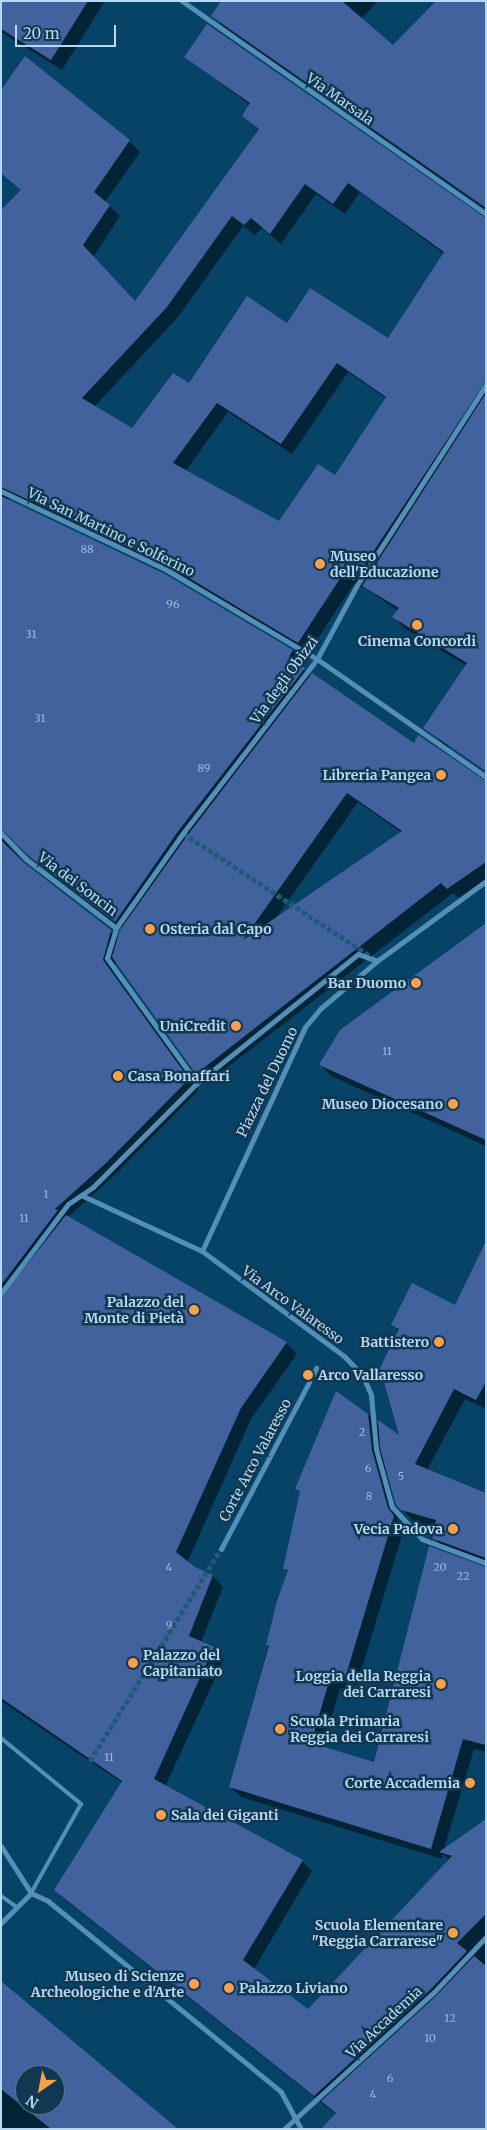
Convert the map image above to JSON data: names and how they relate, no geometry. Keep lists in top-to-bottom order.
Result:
{
  "streets": {
    "street": [
      "Via Marsala",
      "Via San Martino e Solferino",
      "Via degli Obizzi",
      "Via dei Soncin",
      "Piazza del Duomo",
      "Via Arco Valaresso",
      "Corte Arco Valaresso",
      "Via Accademia"
    ]
  },
  "crossings": [
    ["Via San Martino e Solferino", "Via degli Obizzi"],
    ["Via degli Obizzi", "Via dei Soncin"],
    ["Via dei Soncin", "Piazza del Duomo"],
    ["Piazza del Duomo", "Via Arco Valaresso"]
  ],
  "places": [
    "Museo dell'Educazione",
    "Cinema Concordi",
    "Libreria Pangea",
    "Osteria dal Capo",
    "Bar Duomo",
    "UniCredit",
    "Casa Bonaffari",
    "Museo Diocesano",
    "Palazzo del Monte di Pietà",
    "Battistero",
    "Arco Vallaresso",
    "Vecia Padova",
    "Palazzo del Capitaniato",
    "Loggia della Reggia dei Carraresi",
    "Scuola Primaria Reggia dei Carraresi",
    "Corte Accademia",
    "Sala dei Giganti",
    "Scuola Elementare \"Reggia Carrarese\"",
    "Museo di Scienze Archeologiche e d'Arte",
    "Palazzo Liviano"
  ],
  "house_numbers": [
    "88",
    "96",
    "31",
    "31",
    "89",
    "11",
    "1",
    "11",
    "2",
    "6",
    "5",
    "8",
    "4",
    "20",
    "22",
    "9",
    "11",
    "12",
    "10",
    "6",
    "4"
  ],
  "scale_bar": "20 m",
  "north": "bottom left"
}
